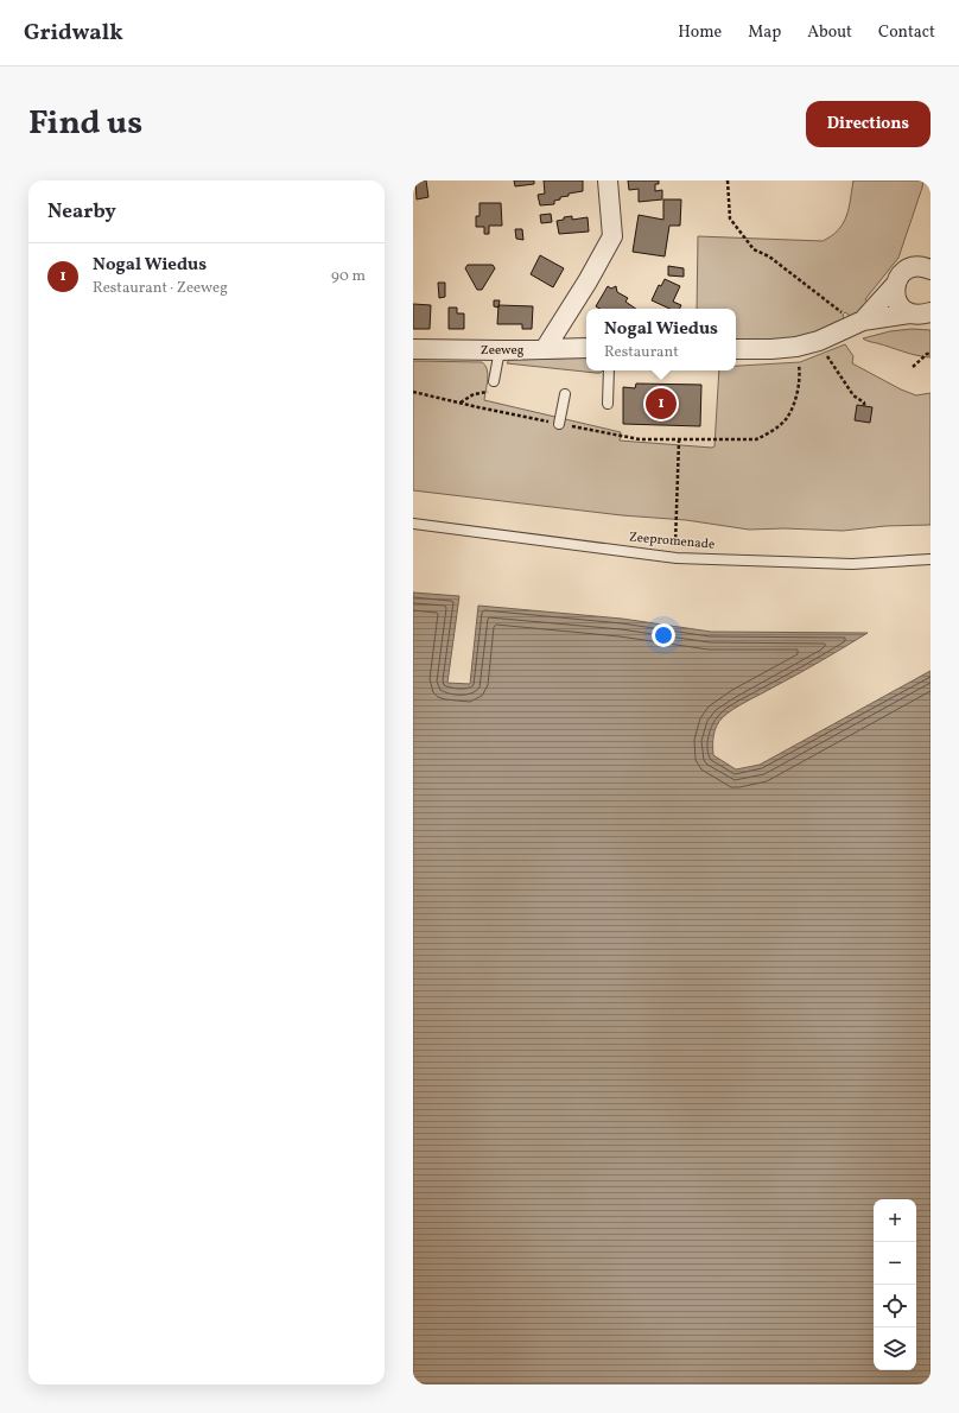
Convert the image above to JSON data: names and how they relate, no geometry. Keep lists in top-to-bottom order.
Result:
{
  "streets": {
    "street": ["Zeeweg"],
    "lane": ["Zeepromenade"]
  },
  "page": {
    "header": "Gridwalk",
    "nav": [
      "Home",
      "Map",
      "About",
      "Contact"
    ],
    "title": "Find us",
    "buttons": "Directions",
    "heading": "Nearby",
    "list": [
      {
        "mark": "1",
        "name": "Nogal Wiedus",
        "note": "Restaurant · Zeeweg",
        "value": "90 m"
      }
    ],
    "popup": ["Nogal Wiedus", "Restaurant"],
    "pins": "1",
    "map_buttons": ["+", "−"]
  }
}
